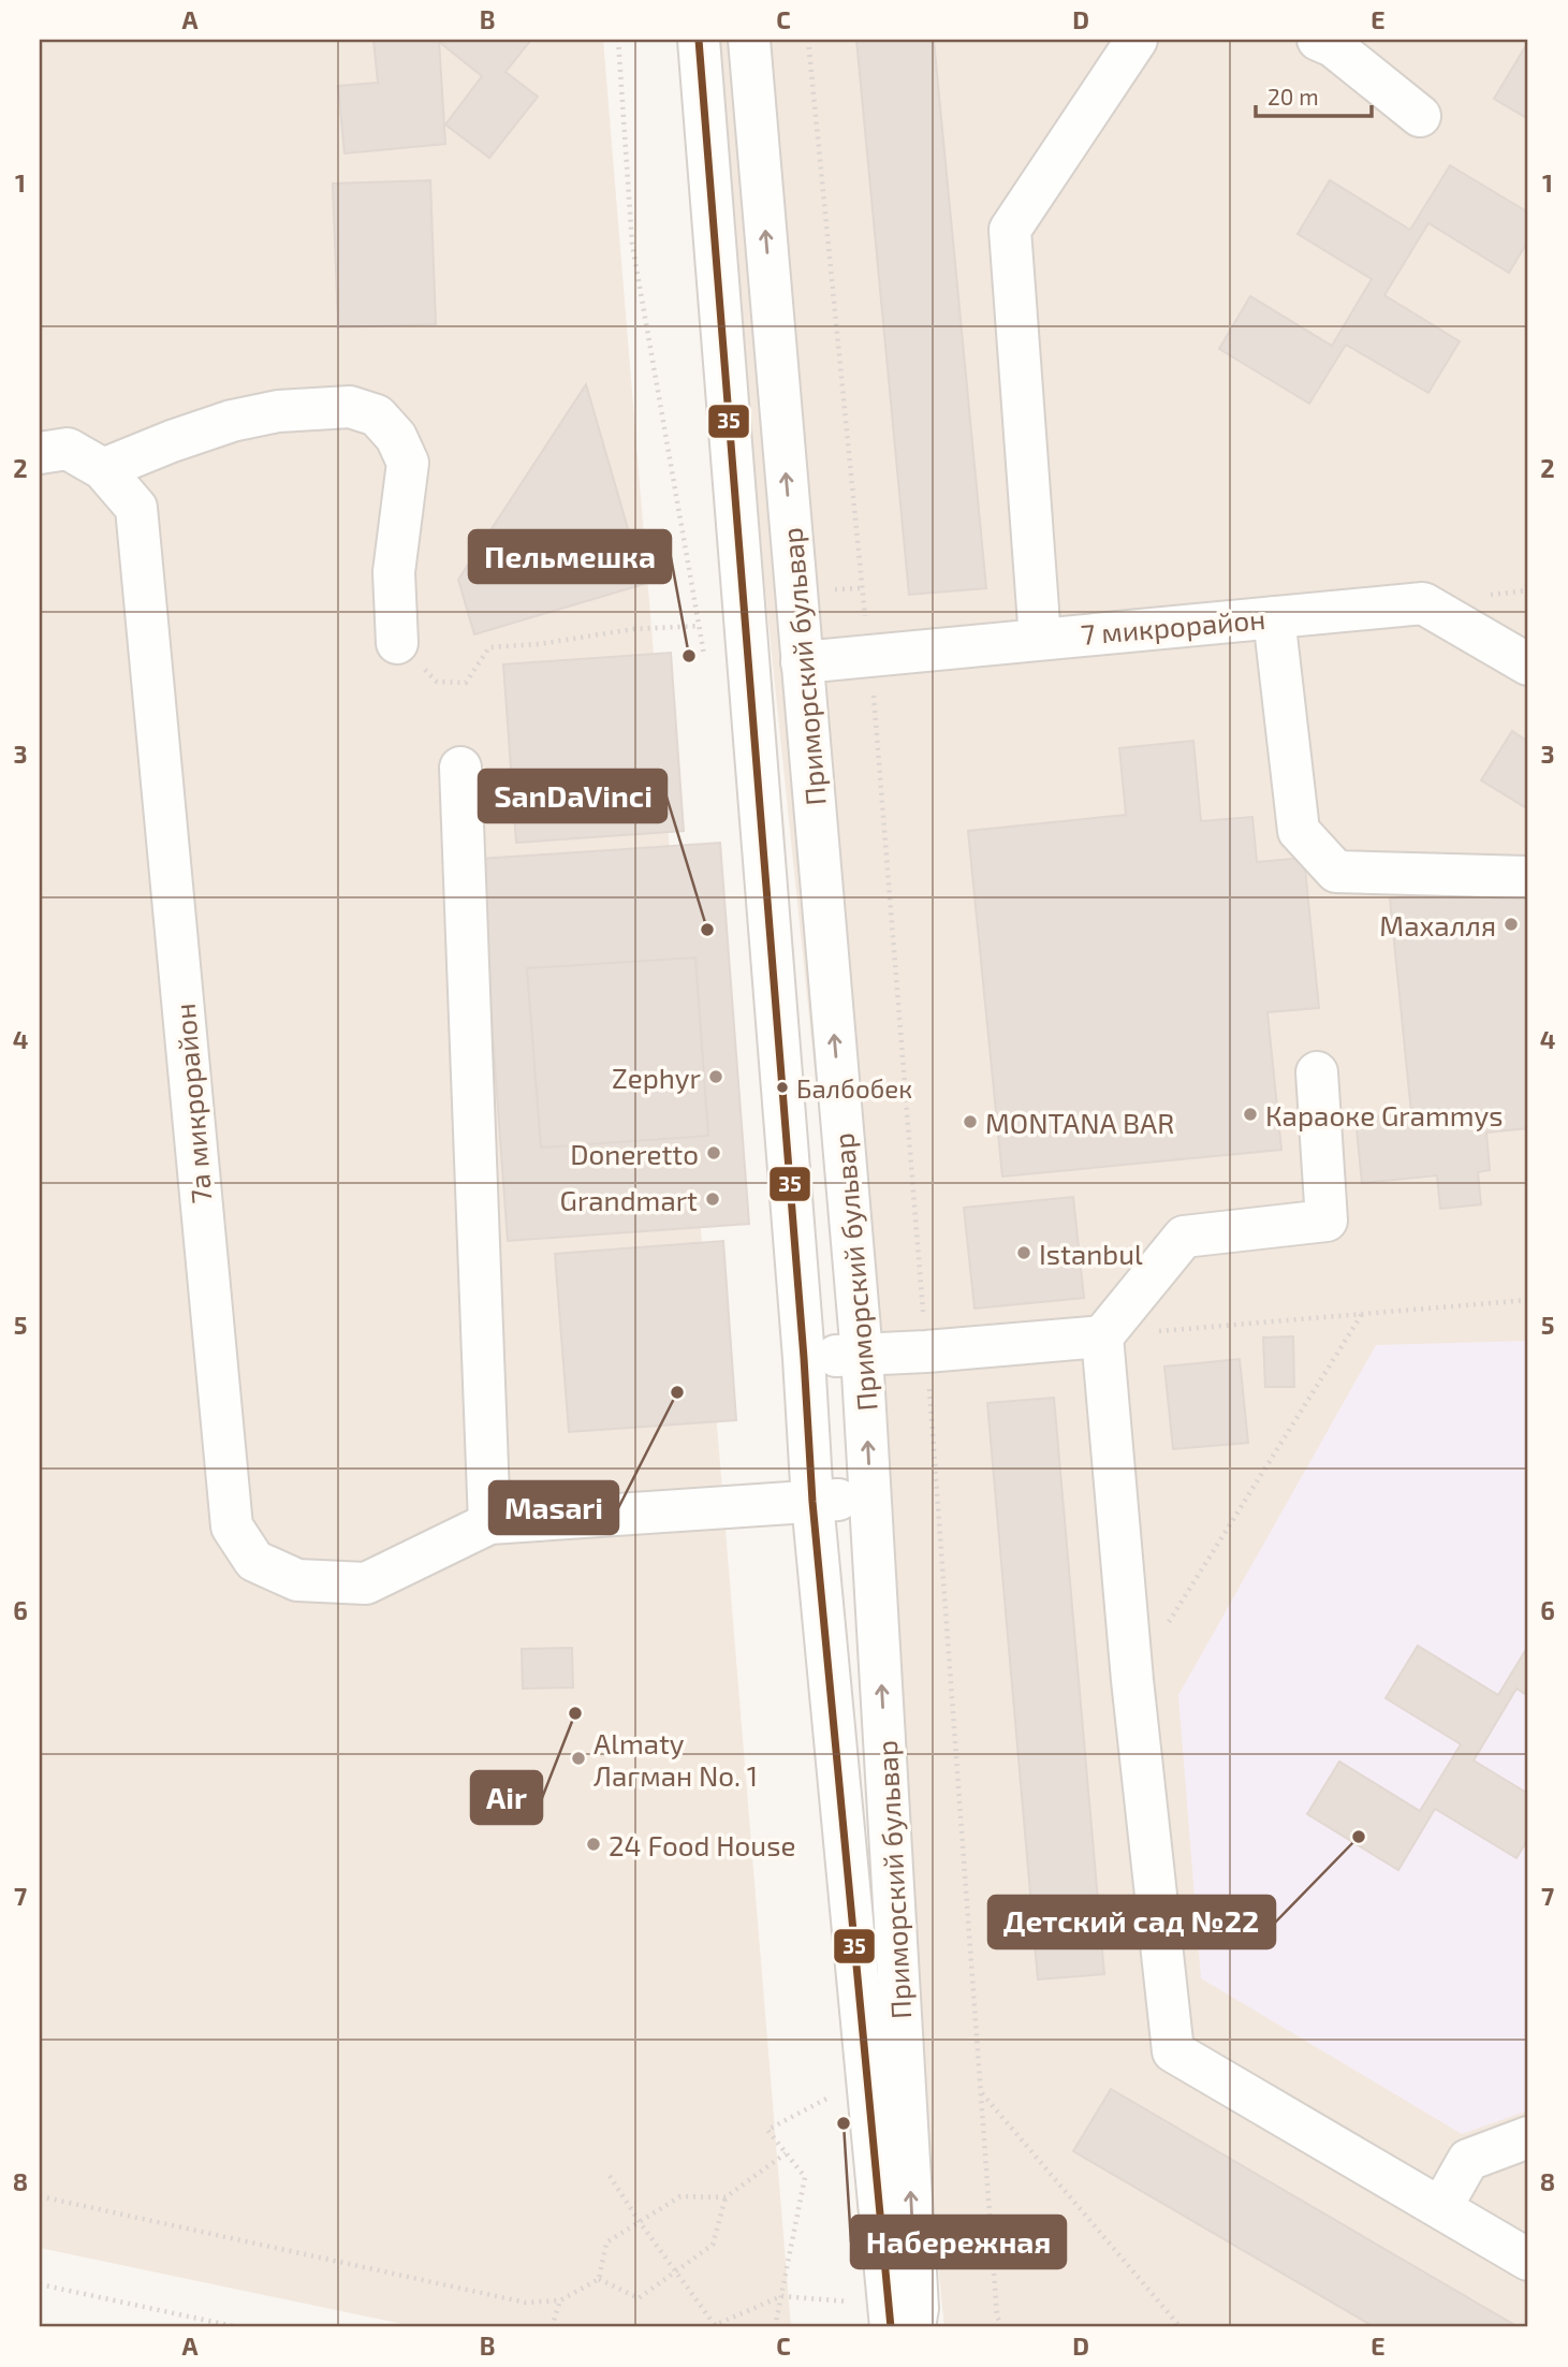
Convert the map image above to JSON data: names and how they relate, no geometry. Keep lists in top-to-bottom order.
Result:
{
  "streets": {
    "street": ["7 микрорайон", "Приморский бульвар", "7а микрорайон"]
  },
  "crossings": [
    ["7 микрорайон", "Приморский бульвар"]
  ],
  "places": [
    "Пельмешка",
    "Махалля",
    "SanDaVinci",
    "Zephyr",
    "Балбобек",
    "Караоке Grammys",
    "MONTANA BAR",
    "Doneretto",
    "Grandmart",
    "Istanbul",
    "Masari",
    "Air",
    "Almaty Лагман No. 1",
    "Детский сад №22",
    "24 Food House",
    "Набережная"
  ],
  "lines": ["transit line 35"],
  "scale_bar": "20 m",
  "grid": {
    "columns": [
      "A",
      "B",
      "C",
      "D",
      "E"
    ],
    "rows": [
      "1",
      "2",
      "3",
      "4",
      "5",
      "6",
      "7",
      "8"
    ]
  }
}
